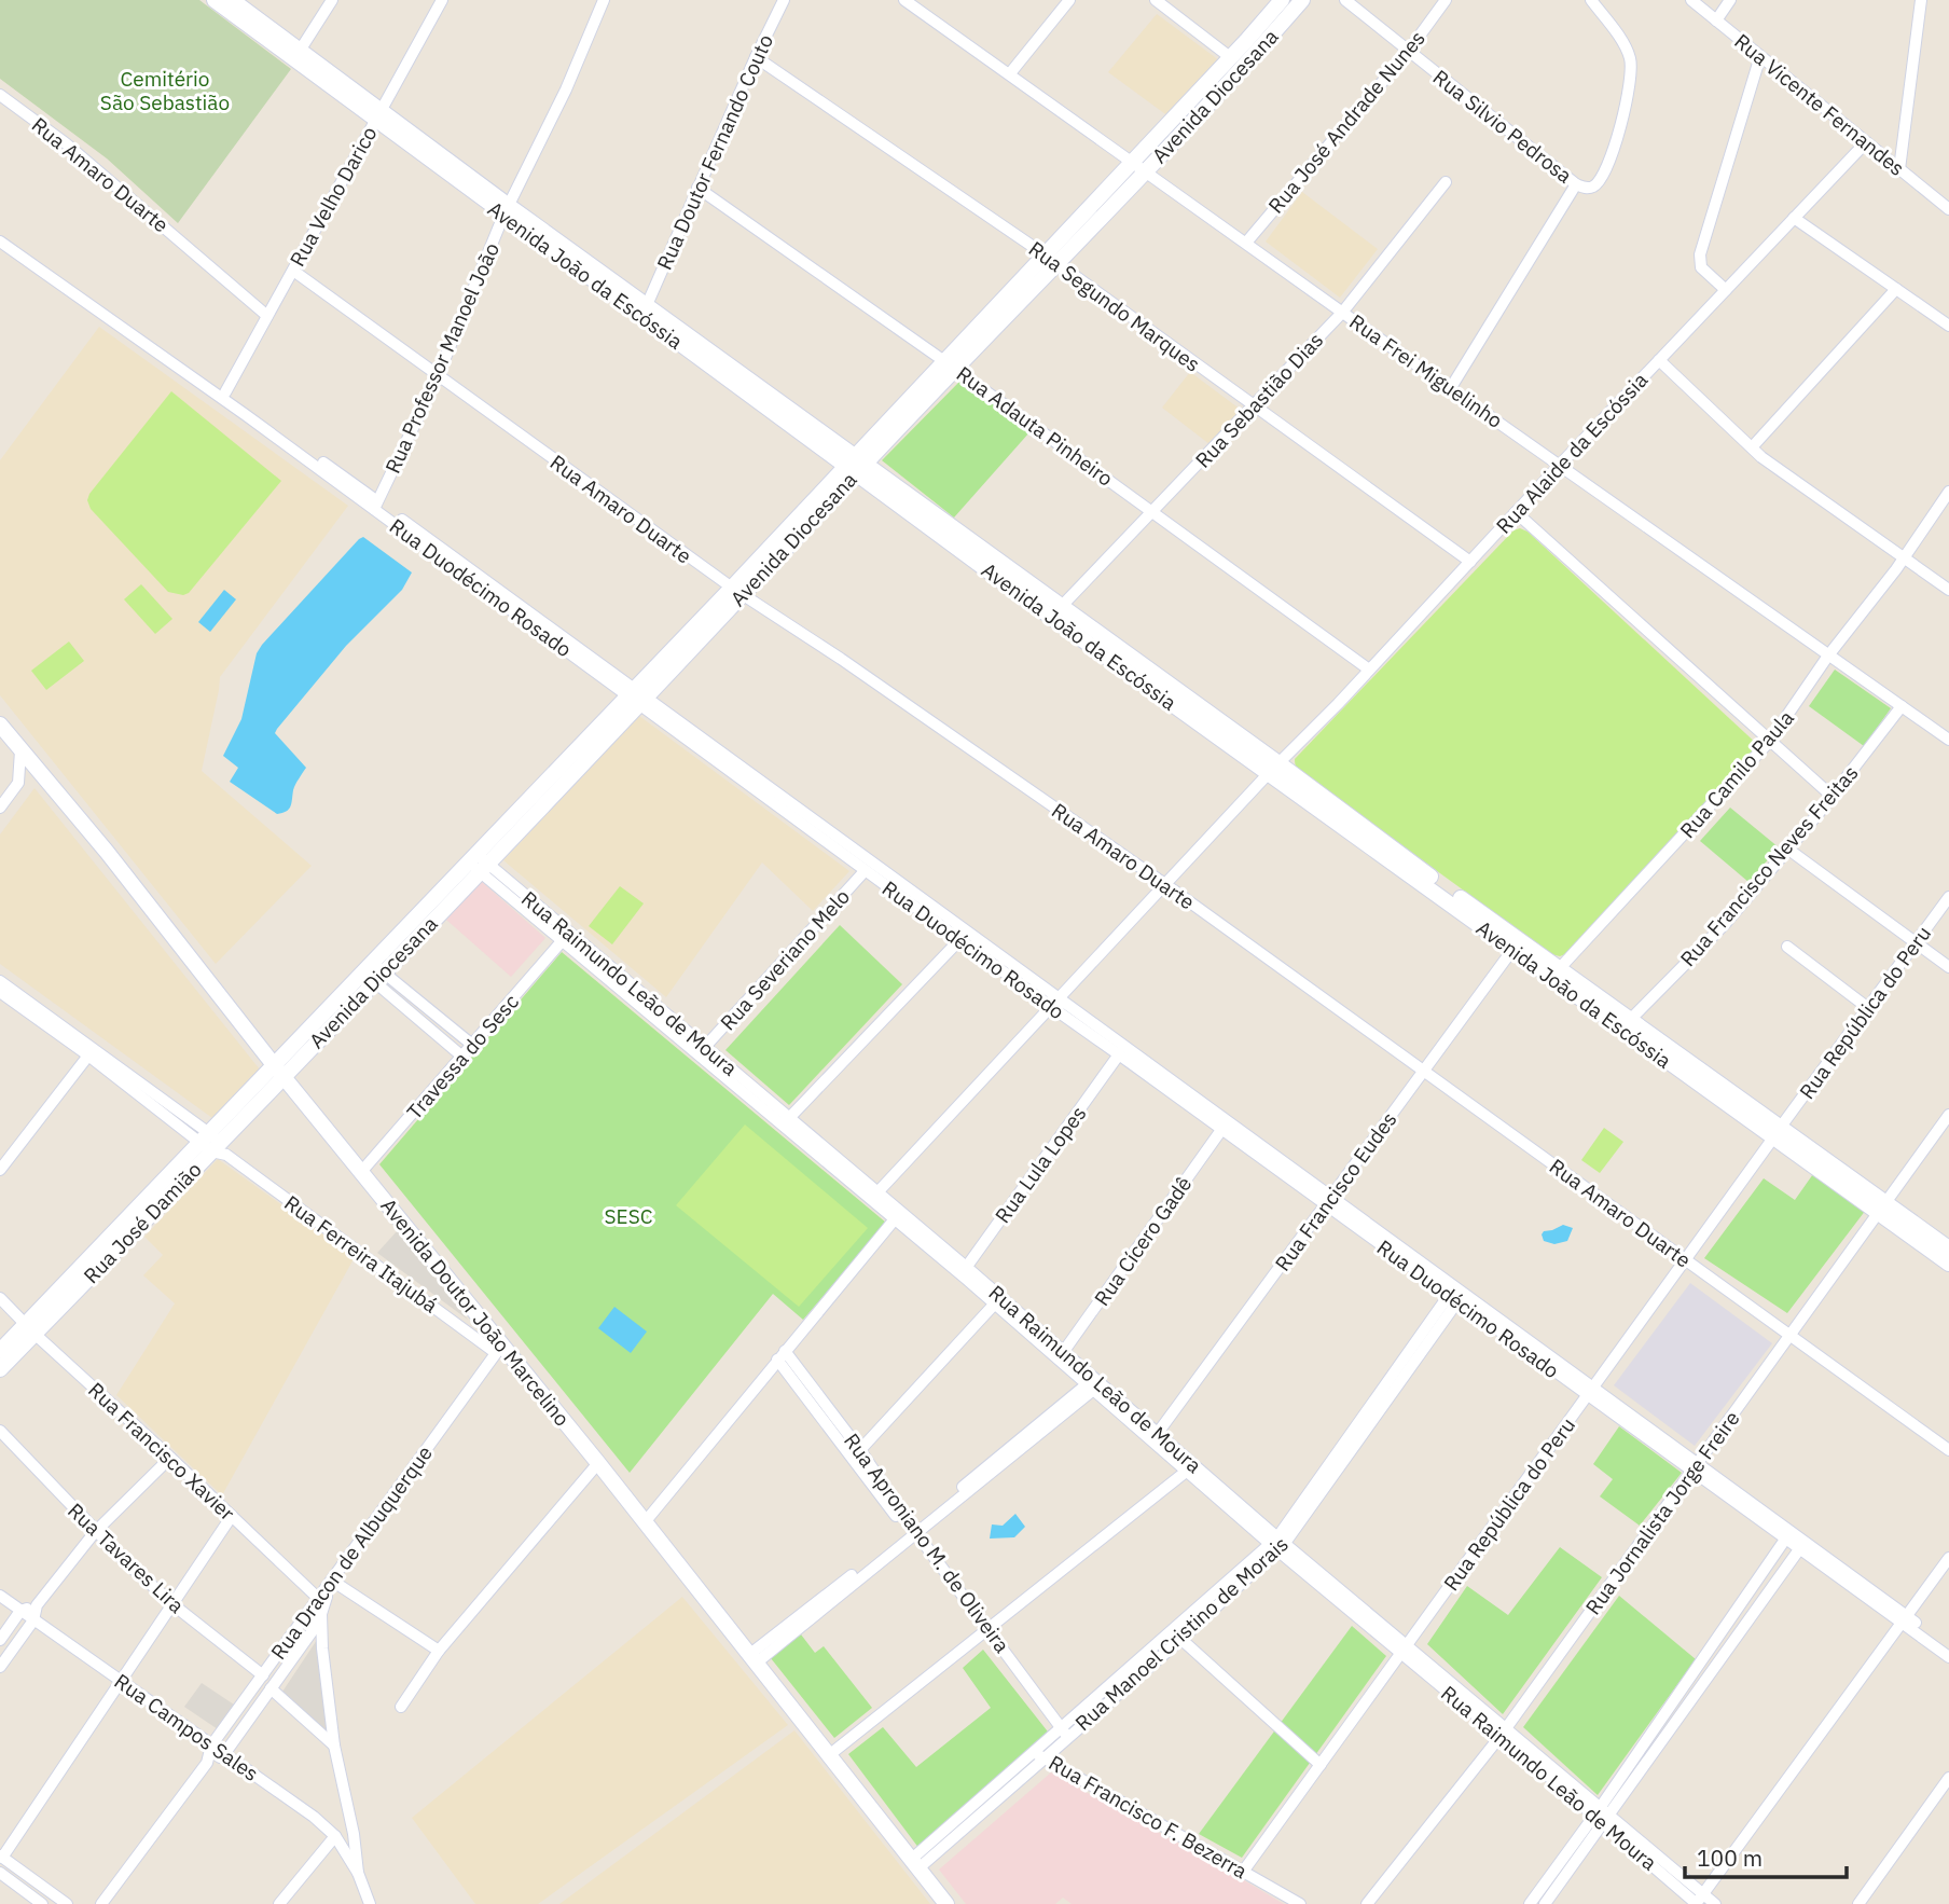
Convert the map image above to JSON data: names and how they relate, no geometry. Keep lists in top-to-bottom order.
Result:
{
  "streets": {
    "main road": [
      "Avenida Diocesana",
      "Avenida João da Escóssia",
      "Rua José Damião",
      "Avenida Doutor João Marcelino"
    ],
    "street": [
      "Rua Vicente Fernandes",
      "Rua José Andrade Nunes",
      "Rua Silvio Pedrosa",
      "Rua Doutor Fernando Couto",
      "Rua Amaro Duarte",
      "Rua Velho Darico",
      "Rua Segundo Marques",
      "Rua Professor Manoel João",
      "Rua Frei Miguelinho",
      "Rua Sebastião Dias",
      "Rua Adauta Pinheiro",
      "Rua Alaide da Escóssia",
      "Rua Duodécimo Rosado",
      "Rua Camilo Paula",
      "Rua Francisco Neves Freitas",
      "Rua Severiano Melo",
      "Rua Raimundo Leão de Moura",
      "Rua República do Peru",
      "Travessa do Sesc",
      "Rua Lula Lopes",
      "Rua Francisco Eudes",
      "Rua Cícero Gadê",
      "Rua Ferreira Itajubá",
      "Rua Francisco Xavier",
      "Rua Jornalista Jorge Freire",
      "Rua Aproniano M. de Oliveira",
      "Rua Dracon de Albuquerque",
      "Rua Tavares Lira",
      "Rua Manoel Cristino de Morais",
      "Rua Campos Sales",
      "Rua Francisco F. Bezerra"
    ]
  },
  "crossings": [
    ["Avenida Diocesana", "Rua Amaro Duarte"],
    ["Avenida Diocesana", "Avenida João da Escóssia"],
    ["Avenida Diocesana", "Rua Segundo Marques"],
    ["Avenida Diocesana", "Rua Frei Miguelinho"],
    ["Avenida Diocesana", "Rua Adauta Pinheiro"],
    ["Avenida Diocesana", "Rua Duodécimo Rosado"],
    ["Avenida Diocesana", "Rua Raimundo Leão de Moura"],
    ["Avenida Diocesana", "Rua José Damião"],
    ["Avenida Diocesana", "Avenida Doutor João Marcelino"],
    ["Rua Vicente Fernandes", "Rua Alaide da Escóssia"],
    ["Rua José Andrade Nunes", "Rua Silvio Pedrosa"],
    ["Rua José Andrade Nunes", "Rua Frei Miguelinho"],
    ["Rua Doutor Fernando Couto", "Avenida João da Escóssia"],
    ["Rua Doutor Fernando Couto", "Rua Segundo Marques"],
    ["Rua Doutor Fernando Couto", "Rua Adauta Pinheiro"],
    ["Rua Amaro Duarte", "Rua Velho Darico"],
    ["Rua Amaro Duarte", "Rua Professor Manoel João"],
    ["Rua Amaro Duarte", "Rua Alaide da Escóssia"],
    ["Rua Amaro Duarte", "Rua República do Peru"],
    ["Rua Amaro Duarte", "Rua Francisco Eudes"],
    ["Rua Amaro Duarte", "Rua Jornalista Jorge Freire"],
    ["Rua Velho Darico", "Avenida João da Escóssia"],
    ["Rua Velho Darico", "Rua Duodécimo Rosado"],
    ["Avenida João da Escóssia", "Rua Professor Manoel João"],
    ["Avenida João da Escóssia", "Rua Sebastião Dias"],
    ["Avenida João da Escóssia", "Rua Alaide da Escóssia"],
    ["Avenida João da Escóssia", "Rua Camilo Paula"],
    ["Avenida João da Escóssia", "Rua Francisco Neves Freitas"],
    ["Avenida João da Escóssia", "Rua República do Peru"],
    ["Avenida João da Escóssia", "Rua Francisco Eudes"],
    ["Avenida João da Escóssia", "Rua Jornalista Jorge Freire"],
    ["Rua Segundo Marques", "Rua Sebastião Dias"],
    ["Rua Segundo Marques", "Rua Alaide da Escóssia"],
    ["Rua Professor Manoel João", "Rua Duodécimo Rosado"],
    ["Rua Frei Miguelinho", "Rua Sebastião Dias"],
    ["Rua Frei Miguelinho", "Rua Alaide da Escóssia"],
    ["Rua Frei Miguelinho", "Rua Camilo Paula"],
    ["Rua Frei Miguelinho", "Rua Francisco Neves Freitas"],
    ["Rua Sebastião Dias", "Rua Adauta Pinheiro"],
    ["Rua Adauta Pinheiro", "Rua Alaide da Escóssia"],
    ["Rua Alaide da Escóssia", "Rua Duodécimo Rosado"],
    ["Rua Alaide da Escóssia", "Rua Raimundo Leão de Moura"],
    ["Rua Duodécimo Rosado", "Rua Severiano Melo"],
    ["Rua Duodécimo Rosado", "Rua República do Peru"],
    ["Rua Duodécimo Rosado", "Rua Lula Lopes"],
    ["Rua Duodécimo Rosado", "Rua Francisco Eudes"],
    ["Rua Duodécimo Rosado", "Rua Cícero Gadê"],
    ["Rua Duodécimo Rosado", "Rua Jornalista Jorge Freire"],
    ["Rua Duodécimo Rosado", "Rua Manoel Cristino de Morais"],
    ["Rua Severiano Melo", "Rua Raimundo Leão de Moura"],
    ["Rua Raimundo Leão de Moura", "Rua República do Peru"],
    ["Rua Raimundo Leão de Moura", "Travessa do Sesc"],
    ["Rua Raimundo Leão de Moura", "Rua Lula Lopes"],
    ["Rua Raimundo Leão de Moura", "Rua Francisco Eudes"],
    ["Rua Raimundo Leão de Moura", "Rua Cícero Gadê"],
    ["Rua Raimundo Leão de Moura", "Rua Jornalista Jorge Freire"],
    ["Rua Raimundo Leão de Moura", "Rua Manoel Cristino de Morais"],
    ["Rua República do Peru", "Rua Francisco F. Bezerra"],
    ["Travessa do Sesc", "Avenida Doutor João Marcelino"],
    ["Rua José Damião", "Rua Ferreira Itajubá"],
    ["Rua José Damião", "Avenida Doutor João Marcelino"],
    ["Rua José Damião", "Rua Francisco Xavier"],
    ["Rua Ferreira Itajubá", "Avenida Doutor João Marcelino"],
    ["Rua Ferreira Itajubá", "Rua Dracon de Albuquerque"],
    ["Avenida Doutor João Marcelino", "Rua Dracon de Albuquerque"],
    ["Avenida Doutor João Marcelino", "Rua Manoel Cristino de Morais"],
    ["Rua Francisco Xavier", "Rua Dracon de Albuquerque"],
    ["Rua Aproniano M. de Oliveira", "Rua Manoel Cristino de Morais"],
    ["Rua Dracon de Albuquerque", "Rua Tavares Lira"],
    ["Rua Dracon de Albuquerque", "Rua Campos Sales"],
    ["Rua Manoel Cristino de Morais", "Rua Francisco F. Bezerra"]
  ],
  "parks": ["Cemitério São Sebastião", "SESC"],
  "scale_bar": "100 m"
}
